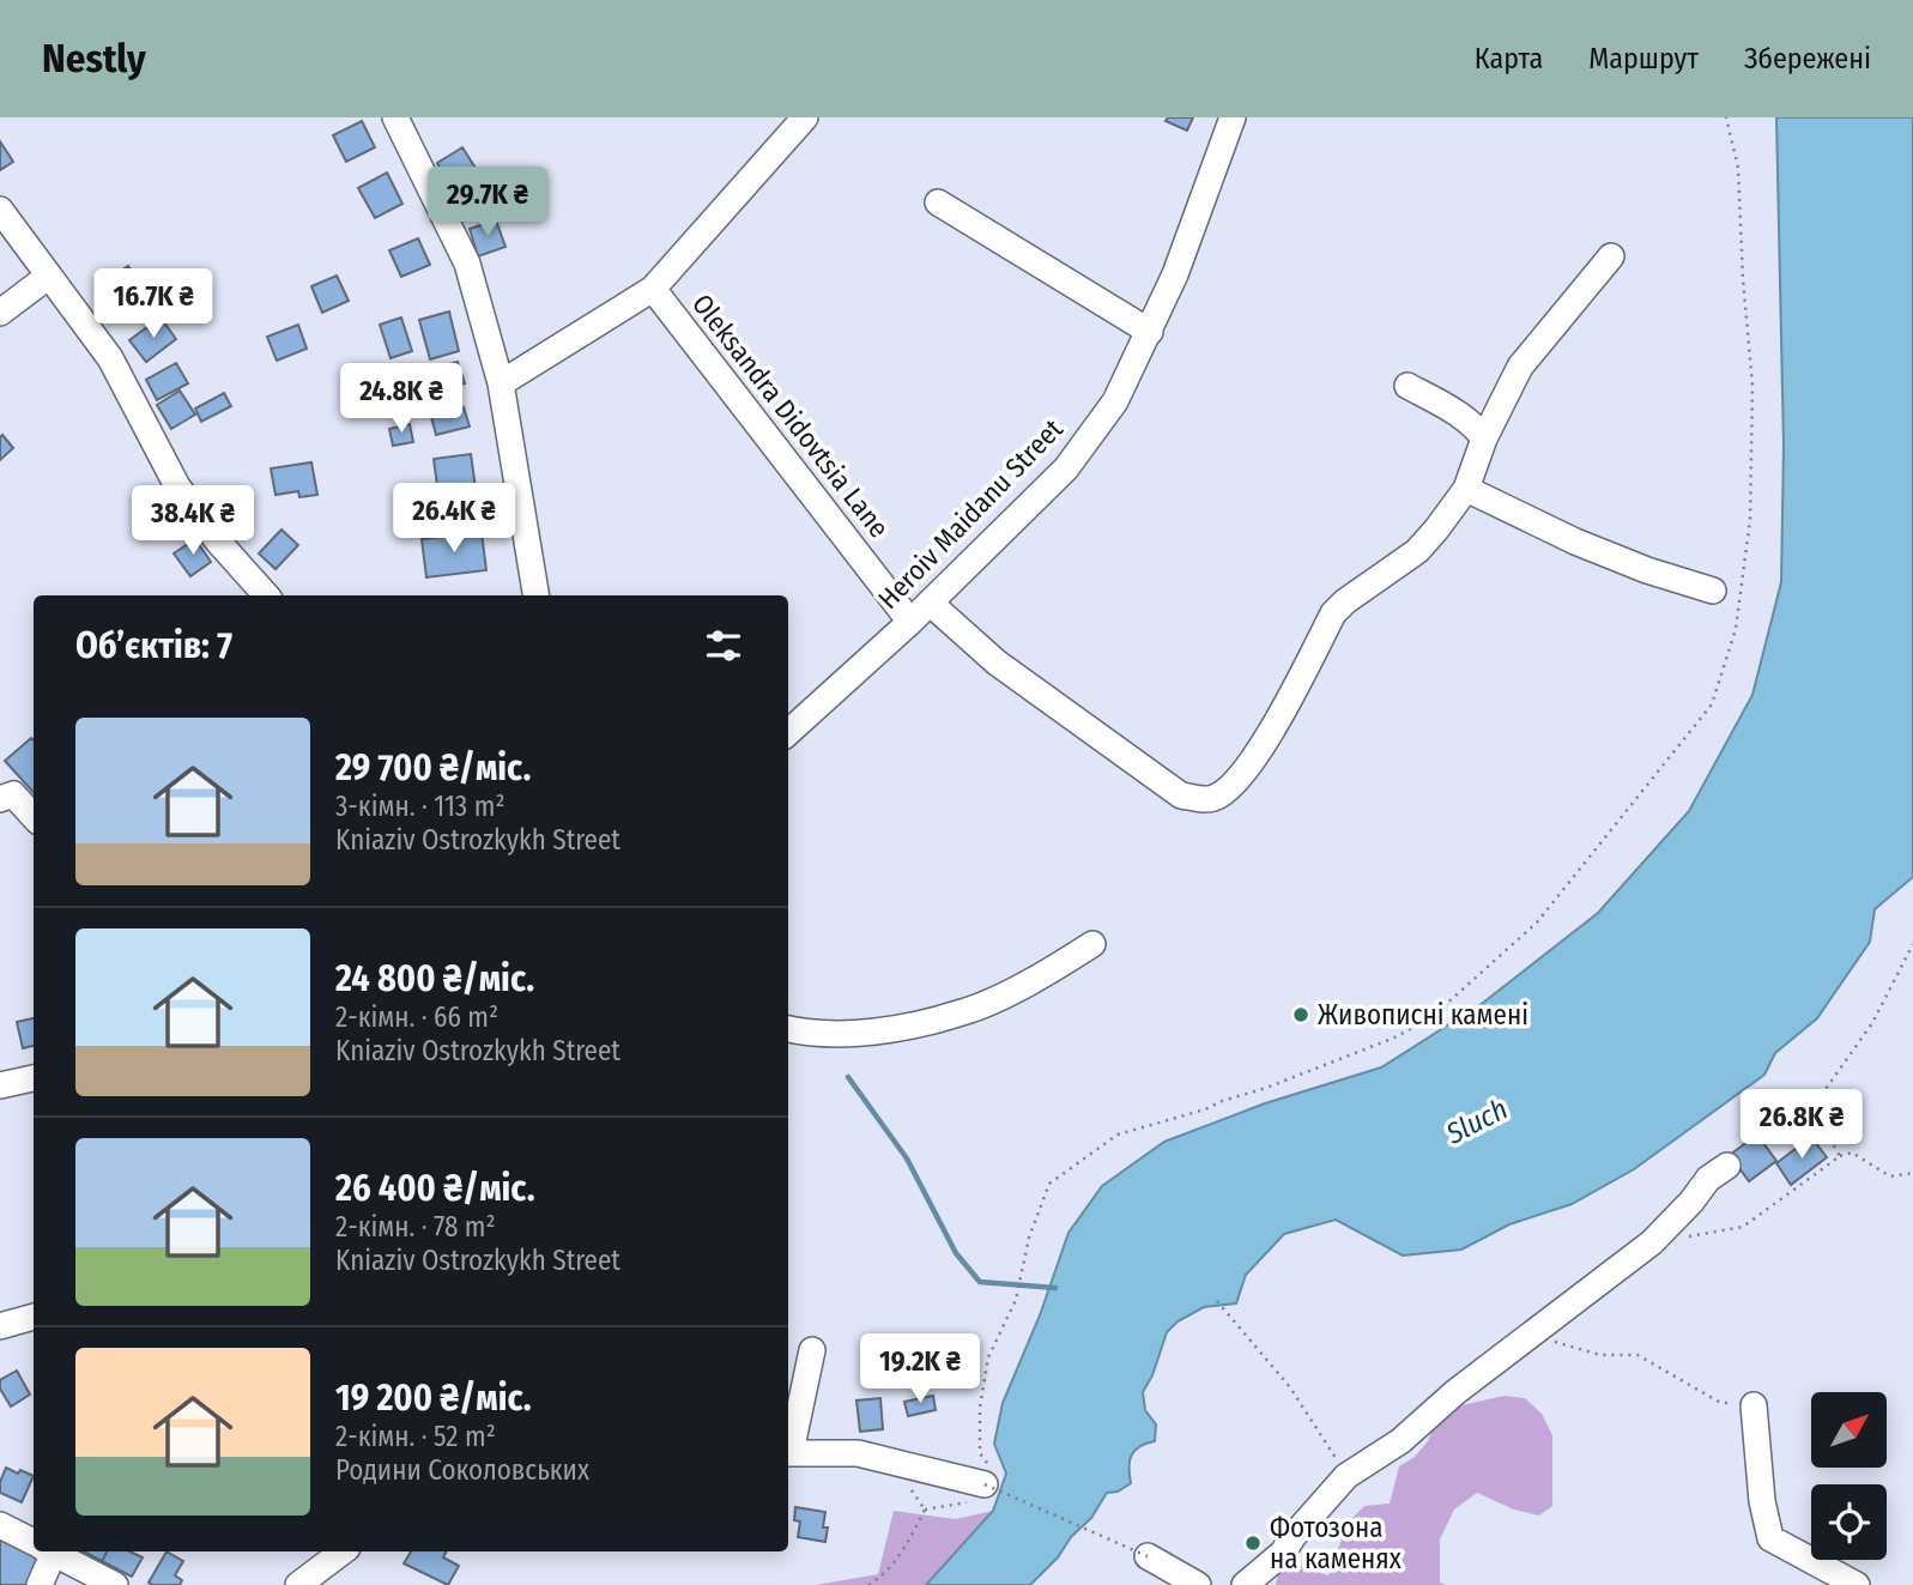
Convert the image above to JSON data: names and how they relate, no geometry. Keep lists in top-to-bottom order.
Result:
{
  "streets": {
    "street": ["Oleksandra Didovtsia Lane", "Heroiv Maidanu Street"]
  },
  "crossings": [
    ["Oleksandra Didovtsia Lane", "Heroiv Maidanu Street"]
  ],
  "water": ["Sluch"],
  "places": ["Живописні камені", "Фотозона на каменях"],
  "north": "top right",
  "page": {
    "header": "Nestly",
    "nav": ["Карта", "Маршрут", "Збережені"],
    "price": [
      "29.7K ₴",
      "16.7K ₴",
      "24.8K ₴",
      "26.4K ₴",
      "38.4K ₴",
      "26.8K ₴",
      "19.2K ₴"
    ],
    "heading": "Об’єктів: 7",
    "list": [
      {
        "name": "29 700 ₴/міс.",
        "note": "3-кімн. · 113 m² · Kniaziv Ostrozkykh Street"
      },
      {
        "name": "24 800 ₴/міс.",
        "note": "2-кімн. · 66 m² · Kniaziv Ostrozkykh Street"
      },
      {
        "name": "26 400 ₴/міс.",
        "note": "2-кімн. · 78 m² · Kniaziv Ostrozkykh Street"
      },
      {
        "name": "19 200 ₴/міс.",
        "note": "2-кімн. · 52 m² · Родини Соколовських"
      }
    ]
  }
}
